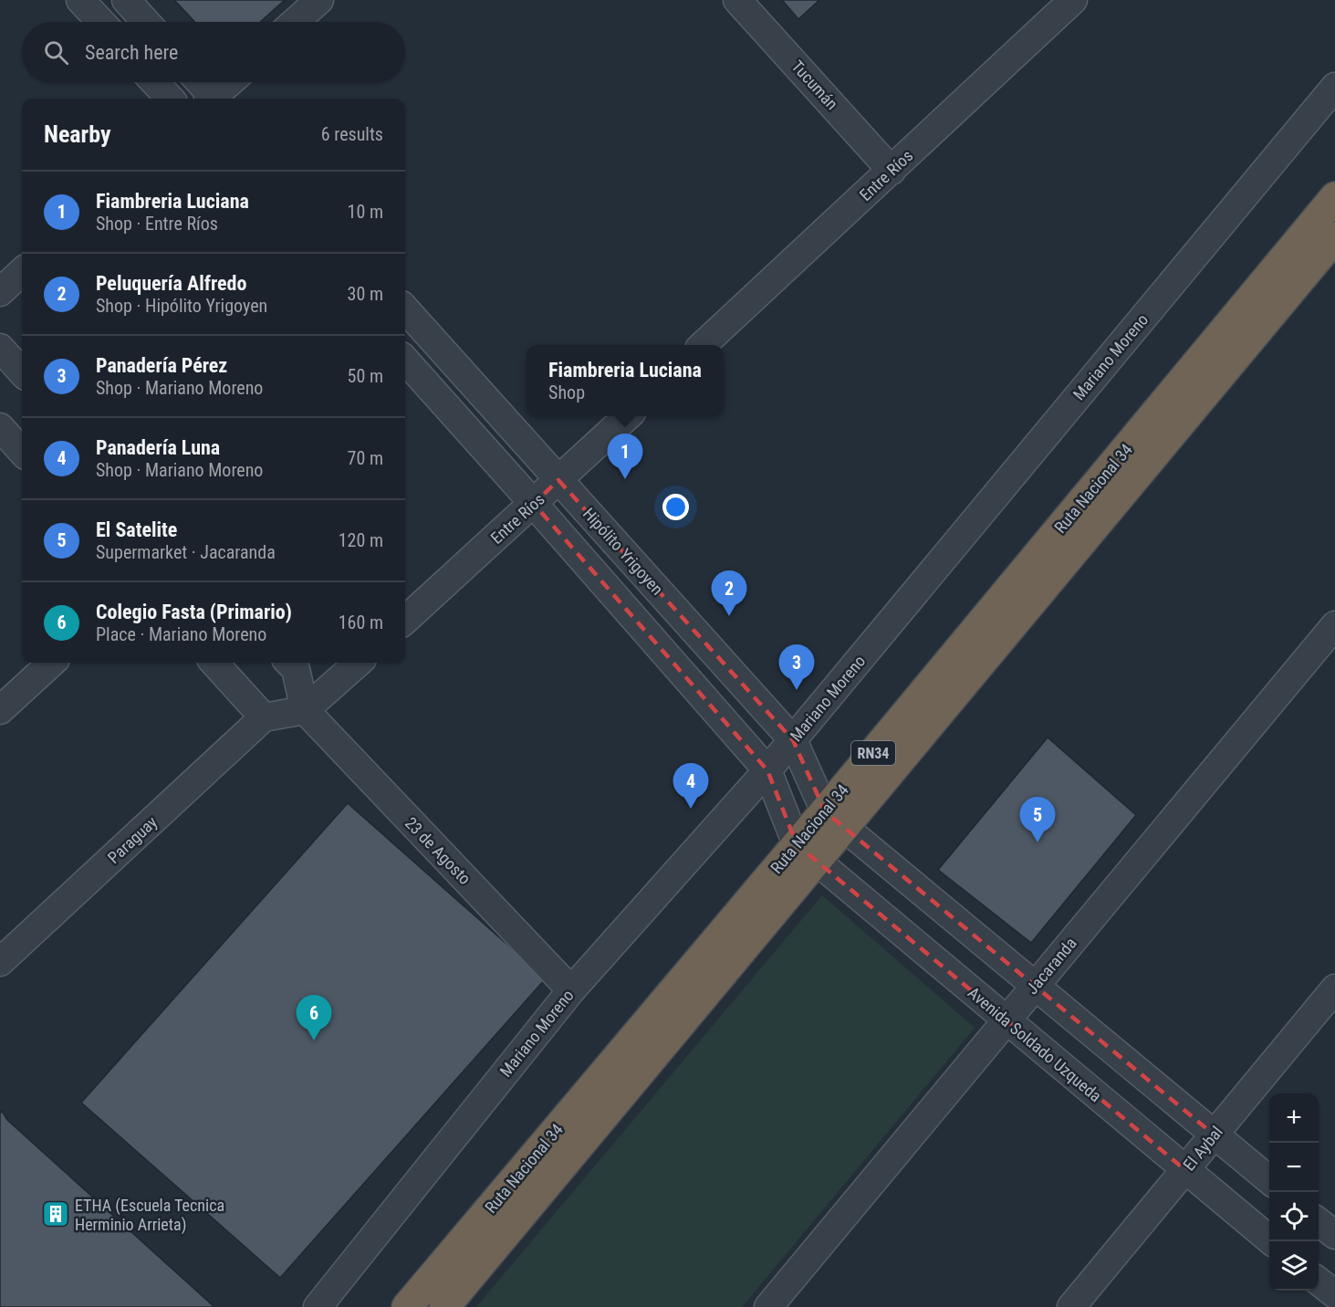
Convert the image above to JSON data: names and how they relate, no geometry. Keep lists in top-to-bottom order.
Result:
{
  "streets": {
    "highway": ["Ruta Nacional 34", "RN34"],
    "street": [
      "Tucumán",
      "Entre Ríos",
      "Mariano Moreno",
      "Hipólito Yrigoyen",
      "Paraguay",
      "23 de Agosto",
      "Jacaranda",
      "Avenida Soldado Uzqueda",
      "El Aybal"
    ]
  },
  "crossings": [
    ["Tucumán", "Entre Ríos"],
    ["Entre Ríos", "Hipólito Yrigoyen"],
    ["Mariano Moreno", "Hipólito Yrigoyen"],
    ["Mariano Moreno", "23 de Agosto"],
    ["Ruta Nacional 34", "Hipólito Yrigoyen"],
    ["Ruta Nacional 34", "Avenida Soldado Uzqueda"],
    ["Jacaranda", "Avenida Soldado Uzqueda"],
    ["Avenida Soldado Uzqueda", "El Aybal"]
  ],
  "places": {
    "building": ["ETHA (Escuela Tecnica Herminio Arrieta)"]
  },
  "page": {
    "search": "Search here",
    "heading": ["Nearby", "6 results"],
    "list": [
      {
        "mark": "1",
        "name": "Fiambreria Luciana",
        "note": "Shop · Entre Ríos",
        "value": "10 m"
      },
      {
        "mark": "2",
        "name": "Peluquería Alfredo",
        "note": "Shop · Hipólito Yrigoyen",
        "value": "30 m"
      },
      {
        "mark": "3",
        "name": "Panadería Pérez",
        "note": "Shop · Mariano Moreno",
        "value": "50 m"
      },
      {
        "mark": "4",
        "name": "Panadería Luna",
        "note": "Shop · Mariano Moreno",
        "value": "70 m"
      },
      {
        "mark": "5",
        "name": "El Satelite",
        "note": "Supermarket · Jacaranda",
        "value": "120 m"
      },
      {
        "mark": "6",
        "name": "Colegio Fasta (Primario)",
        "note": "Place · Mariano Moreno",
        "value": "160 m"
      }
    ],
    "popup": ["Fiambreria Luciana", "Shop"],
    "pins": [
      "1",
      "2",
      "3",
      "4",
      "5",
      "6"
    ],
    "map_buttons": ["+", "−"]
  }
}
